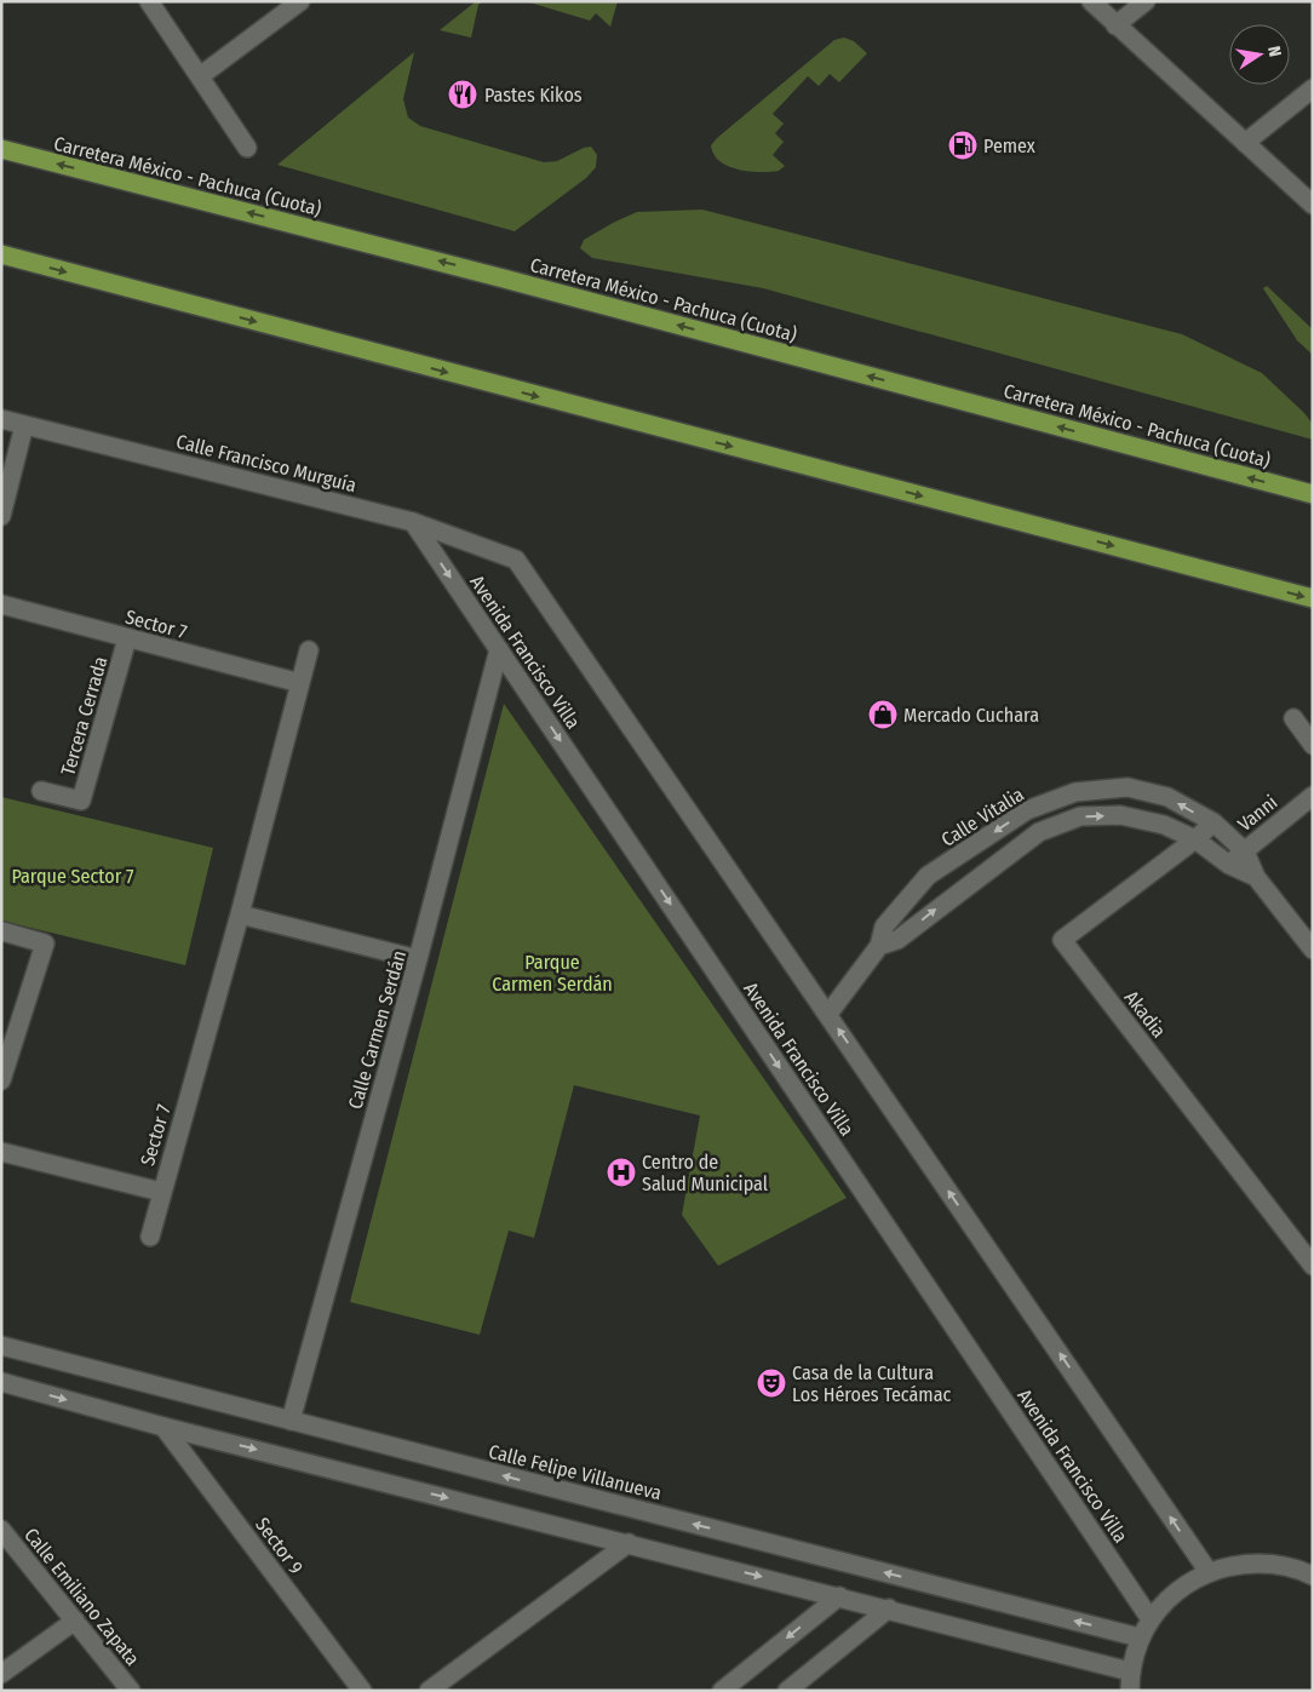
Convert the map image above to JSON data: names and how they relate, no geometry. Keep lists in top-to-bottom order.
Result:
{
  "streets": {
    "highway": ["Carretera México - Pachuca (Cuota)"],
    "street": [
      "Calle Francisco Murguía",
      "Sector 7",
      "Avenida Francisco Villa",
      "Tercera Cerrada",
      "Vanni",
      "Calle Vitalia",
      "Akadia",
      "Calle Carmen Serdán",
      "Calle Felipe Villanueva",
      "Sector 9",
      "Calle Emiliano Zapata"
    ]
  },
  "crossings": [
    ["Calle Francisco Murguía", "Avenida Francisco Villa"],
    ["Calle Francisco Murguía", "Calle Vitalia"],
    ["Sector 7", "Tercera Cerrada"],
    ["Avenida Francisco Villa", "Calle Carmen Serdán"],
    ["Vanni", "Calle Vitalia"],
    ["Calle Vitalia", "Akadia"],
    ["Calle Carmen Serdán", "Calle Felipe Villanueva"]
  ],
  "parks": ["Parque Sector 7", "Parque Carmen Serdán"],
  "places": {
    "restaurant": ["Pastes Kikos"],
    "fuel station": ["Pemex"],
    "shop": ["Mercado Cuchara"],
    "hospital": ["Centro de Salud Municipal"],
    "theatre": ["Casa de la Cultura Los Héroes Tecámac"]
  },
  "north": "right"
}
